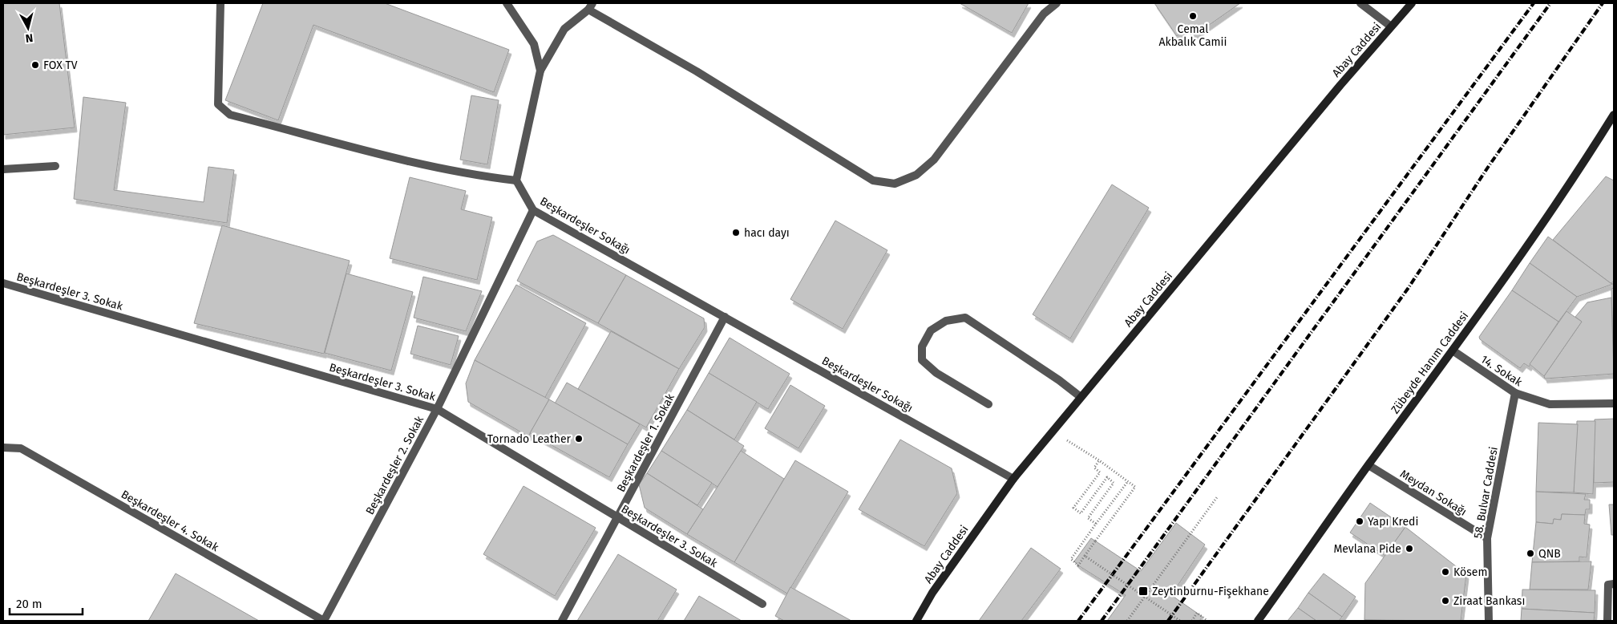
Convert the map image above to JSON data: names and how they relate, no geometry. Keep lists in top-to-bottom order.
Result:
{
  "streets": {
    "main road": ["Abay Caddesi", "Zübeyde Hanım Caddesi"],
    "street": [
      "Beşkardeşler Sokağı",
      "Beşkardeşler 3. Sokak",
      "14. Sokak",
      "Beşkardeşler 1. Sokak",
      "Beşkardeşler 2. Sokak",
      "Meydan Sokağı",
      "58. Bulvar Caddesi",
      "Beşkardeşler 4. Sokak"
    ]
  },
  "crossings": [
    ["Abay Caddesi", "Beşkardeşler Sokağı"],
    ["Beşkardeşler Sokağı", "Beşkardeşler 1. Sokak"],
    ["Beşkardeşler Sokağı", "Beşkardeşler 2. Sokak"],
    ["Beşkardeşler 3. Sokak", "Beşkardeşler 1. Sokak"],
    ["Beşkardeşler 3. Sokak", "Beşkardeşler 2. Sokak"],
    ["Zübeyde Hanım Caddesi", "14. Sokak"],
    ["Zübeyde Hanım Caddesi", "Meydan Sokağı"],
    ["14. Sokak", "58. Bulvar Caddesi"],
    ["Beşkardeşler 2. Sokak", "Beşkardeşler 4. Sokak"],
    ["Meydan Sokağı", "58. Bulvar Caddesi"]
  ],
  "places": {
    "other": [
      "Cemal Akbalık Camii",
      "FOX TV",
      "hacı dayı",
      "Tornado Leather",
      "Yapı Kredi",
      "Mevlana Pide",
      "QNB",
      "Kösem",
      "Ziraat Bankası"
    ],
    "transit": ["Zeytinburnu-Fişekhane"]
  },
  "scale_bar": "20 m",
  "north": "bottom"
}
